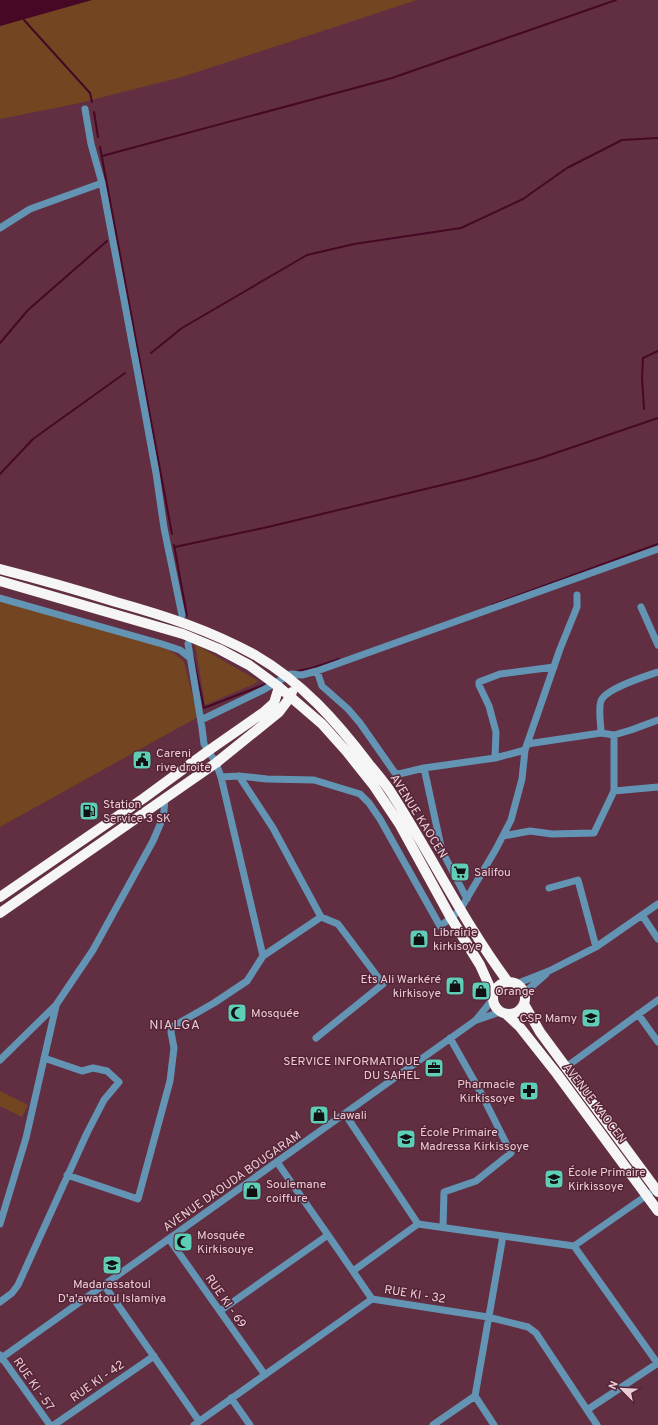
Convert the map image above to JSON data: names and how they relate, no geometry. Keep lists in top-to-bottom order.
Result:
{
  "streets": {
    "highway": ["AVENUE KAOCEN"],
    "street": [
      "AVENUE DAOUDA BOUGARAM",
      "RUE KI - 32",
      "RUE KI - 69",
      "RUE KI - 42",
      "RUE KI - 57"
    ]
  },
  "crossings": [
    ["AVENUE KAOCEN", "AVENUE DAOUDA BOUGARAM"],
    ["AVENUE DAOUDA BOUGARAM", "RUE KI - 69"],
    ["AVENUE DAOUDA BOUGARAM", "RUE KI - 57"],
    ["RUE KI - 32", "RUE KI - 69"]
  ],
  "districts": ["NIALGA"],
  "places": {
    "public building": ["Careni rive droite"],
    "fuel station": ["Station Service 3 SK"],
    "supermarket": ["Salifou"],
    "shop": [
      "Librairie kirkisoye",
      "Ets Ali Warkéré kirkisoye",
      "Orange",
      "Lawali",
      "Soulemane coiffure"
    ],
    "mosque": ["Mosquée", "Mosquée Kirkisouye"],
    "school or university": [
      "CSP Mamy",
      "École Primaire Madressa Kirkissoye",
      "École Primaire Kirkissoye",
      "Madarassatoul D'a'awatoul Islamiya"
    ],
    "office": ["SERVICE INFORMATIQUE DU SAHEL"],
    "pharmacy": ["Pharmacie Kirkissoye"]
  },
  "north": "top left"
}
